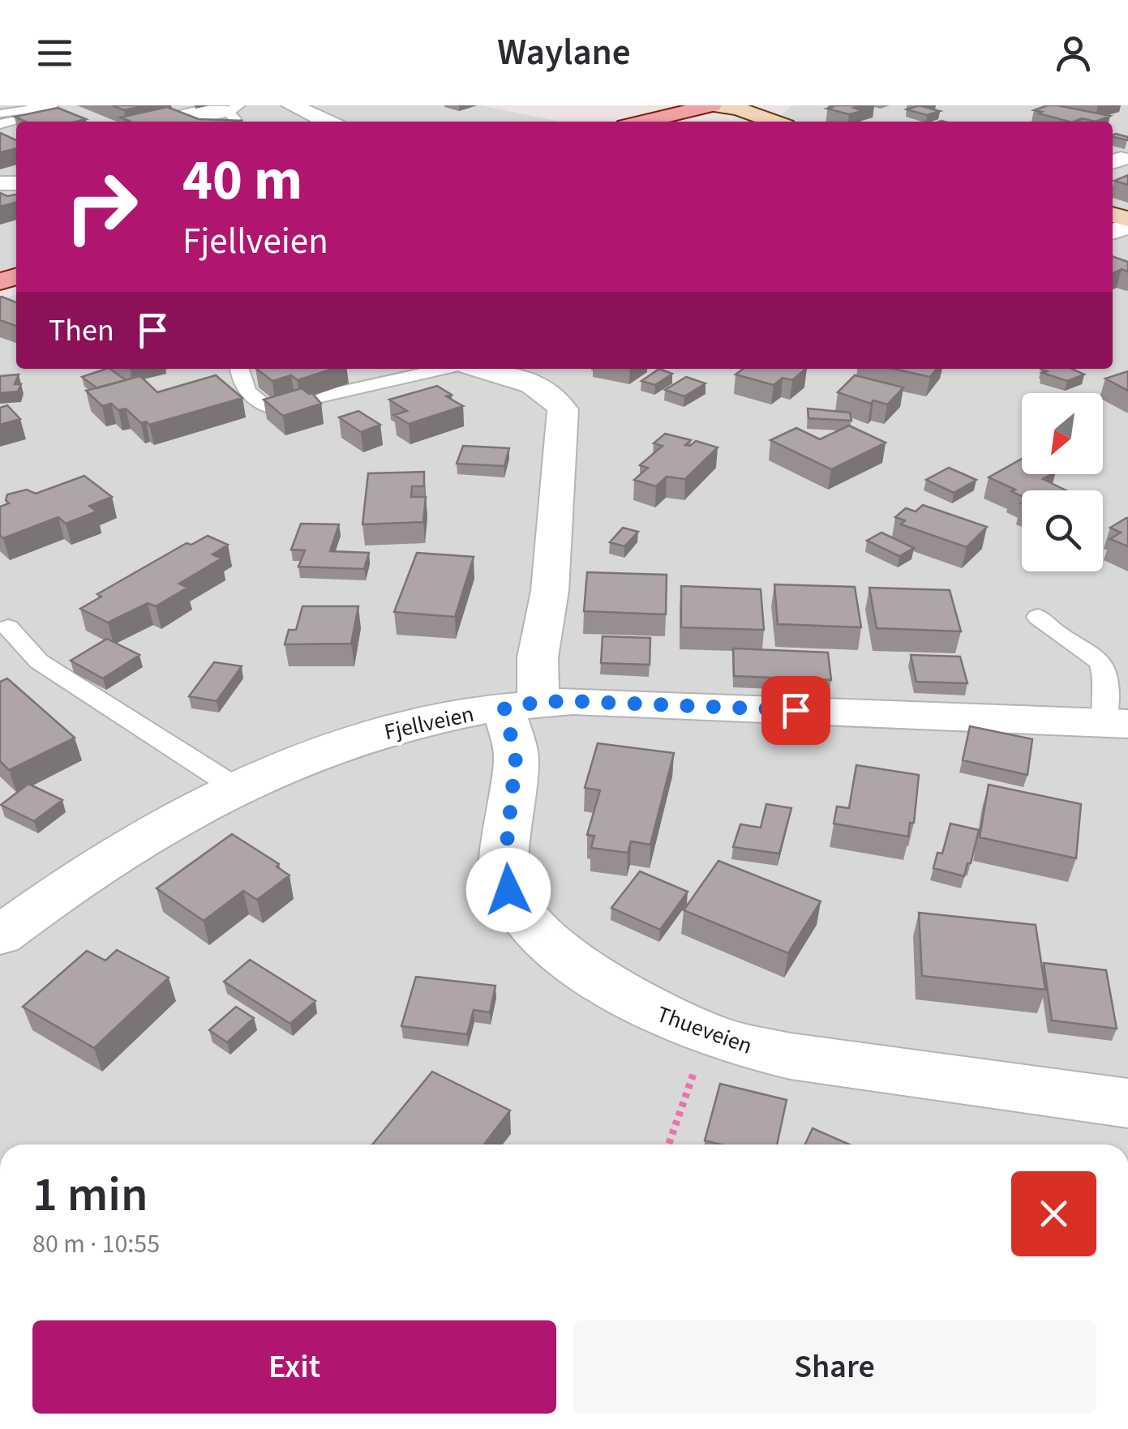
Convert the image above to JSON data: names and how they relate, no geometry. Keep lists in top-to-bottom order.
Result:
{
  "streets": {
    "street": ["Fjellveien", "Thueveien"]
  },
  "crossings": [
    ["Fjellveien", "Thueveien"]
  ],
  "north": "bottom left",
  "page": {
    "header": "Waylane",
    "turn": ["40 m", "Fjellveien"],
    "then": "Then",
    "heading": ["1 min", "80 m · 10:55"],
    "buttons": ["Exit", "Share"]
  }
}
